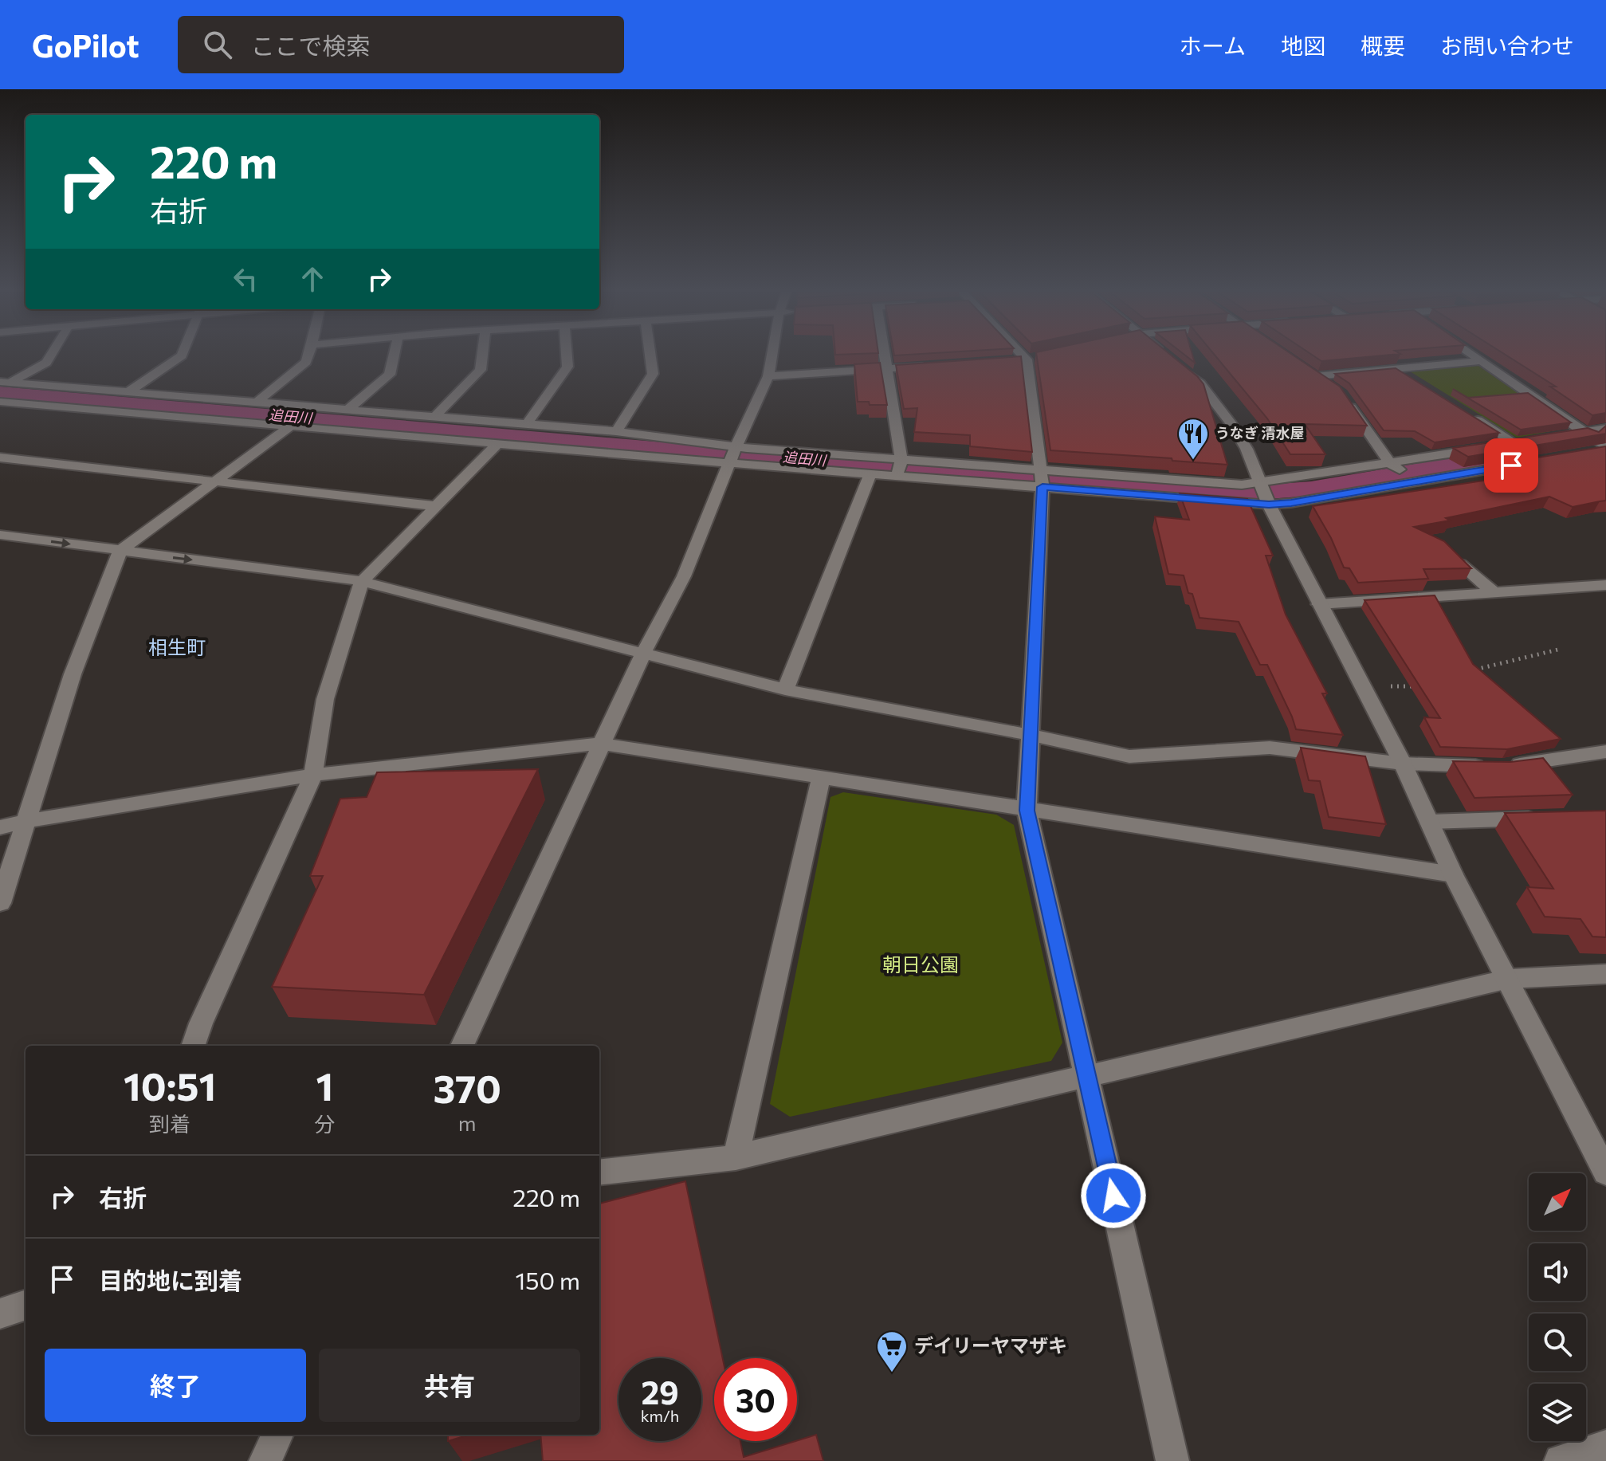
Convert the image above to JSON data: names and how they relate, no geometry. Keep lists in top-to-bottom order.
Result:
{
  "districts": ["相生町"],
  "water": ["追田川"],
  "parks": ["朝日公園"],
  "places": {
    "restaurant": ["うなぎ 清水屋"],
    "supermarket": ["デイリーヤマザキ"]
  },
  "north": "top right",
  "page": {
    "header": "GoPilot",
    "search": "ここで検索",
    "nav": [
      "ホーム",
      "地図",
      "概要",
      "お問い合わせ"
    ],
    "turn": ["220 m", "右折"],
    "eta": [
      "10:51",
      "到着",
      "1",
      "分",
      "370",
      "m"
    ],
    "list": [
      {
        "name": "右折",
        "value": "220 m"
      },
      {
        "name": "目的地に到着",
        "value": "150 m"
      }
    ],
    "buttons": ["終了", "共有"],
    "speed": "29 km/h",
    "limit": "30"
  }
}
